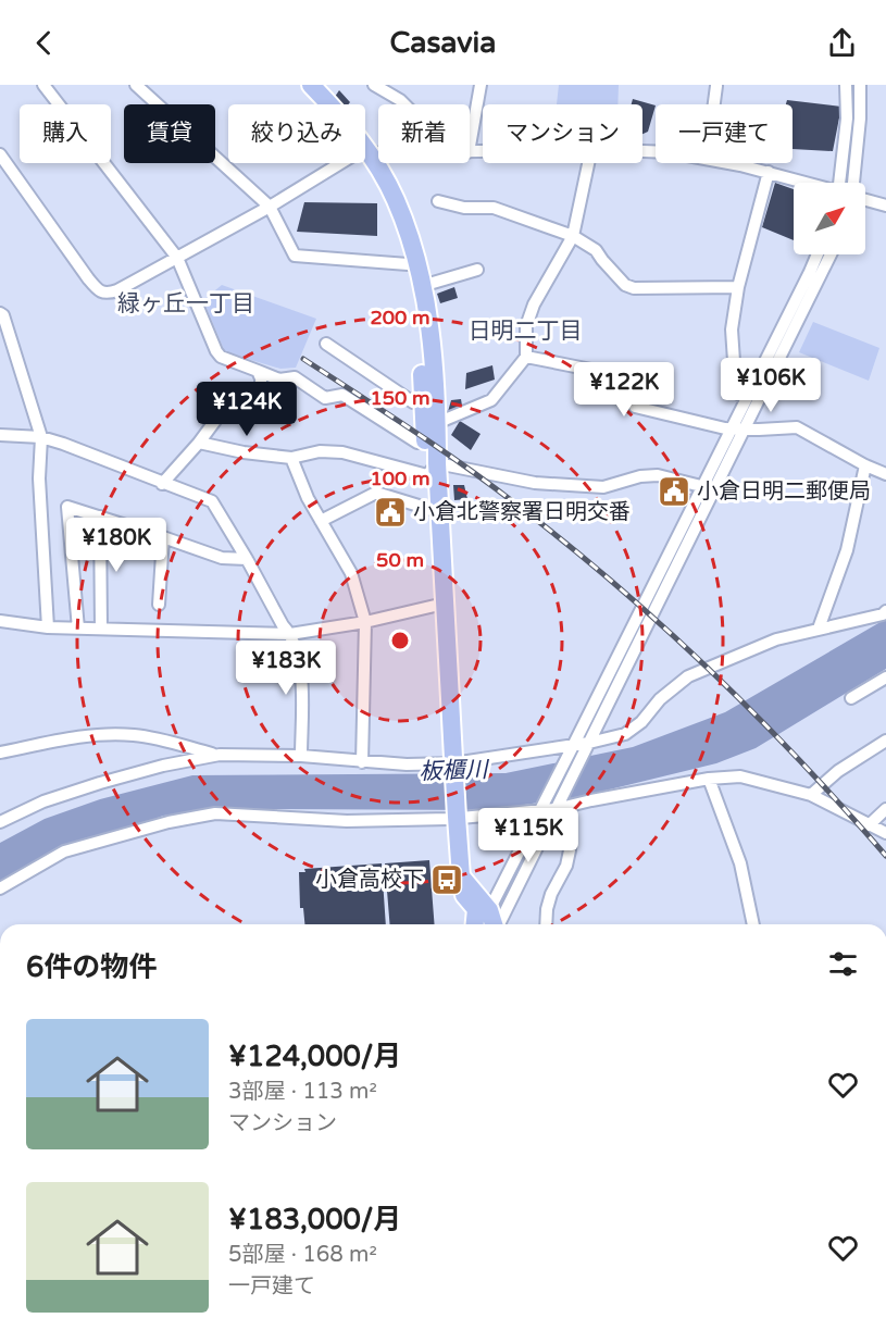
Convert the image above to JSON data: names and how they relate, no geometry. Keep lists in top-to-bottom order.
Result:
{
  "districts": ["緑ヶ丘一丁目", "日明二丁目"],
  "water": ["板櫃川"],
  "places": {
    "public building": ["小倉日明二郵便局", "小倉北警察署日明交番"],
    "bus stop": ["小倉高校下"]
  },
  "north": "top right",
  "page": {
    "header": "Casavia",
    "chip": [
      "購入",
      "賃貸",
      "絞り込み",
      "新着",
      "マンション",
      "一戸建て"
    ],
    "price": [
      "¥106K",
      "¥122K",
      "¥124K",
      "¥180K",
      "¥183K",
      "¥115K"
    ],
    "heading": "6件の物件",
    "list": [
      {
        "name": "¥124,000/月",
        "note": "3部屋 · 113 m² · マンション"
      },
      {
        "name": "¥183,000/月",
        "note": "5部屋 · 168 m² · 一戸建て"
      }
    ]
  },
  "rings": [
    "200 m",
    "150 m",
    "100 m",
    "50 m"
  ]
}
